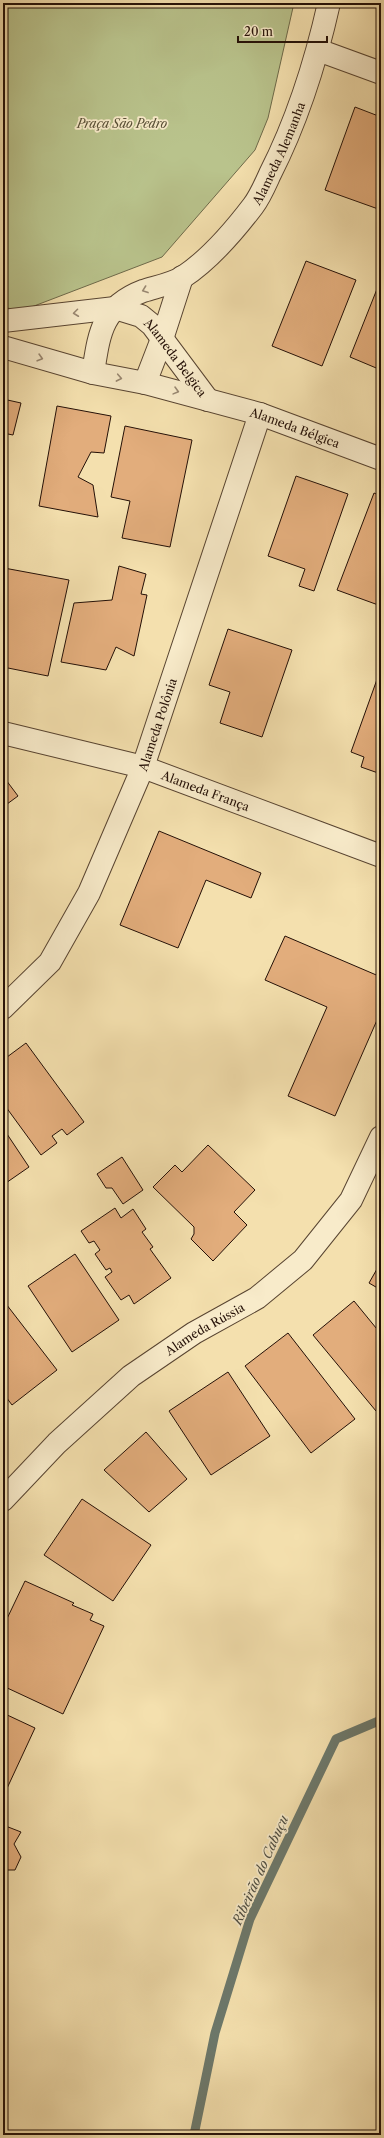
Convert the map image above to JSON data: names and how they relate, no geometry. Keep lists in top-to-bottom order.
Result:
{
  "streets": {
    "street": [
      "Alameda Alemanha",
      "Alameda Belgica",
      "Alameda Bélgica",
      "Alameda Polônia",
      "Alameda França",
      "Alameda Rússia"
    ]
  },
  "crossings": [
    ["Alameda Alemanha", "Alameda Belgica"],
    ["Alameda Belgica", "Alameda Bélgica"],
    ["Alameda Bélgica", "Alameda Polônia"],
    ["Alameda Polônia", "Alameda França"]
  ],
  "water": ["Ribeirão do Cabuçu"],
  "parks": ["Praça São Pedro"],
  "scale_bar": "20 m"
}
